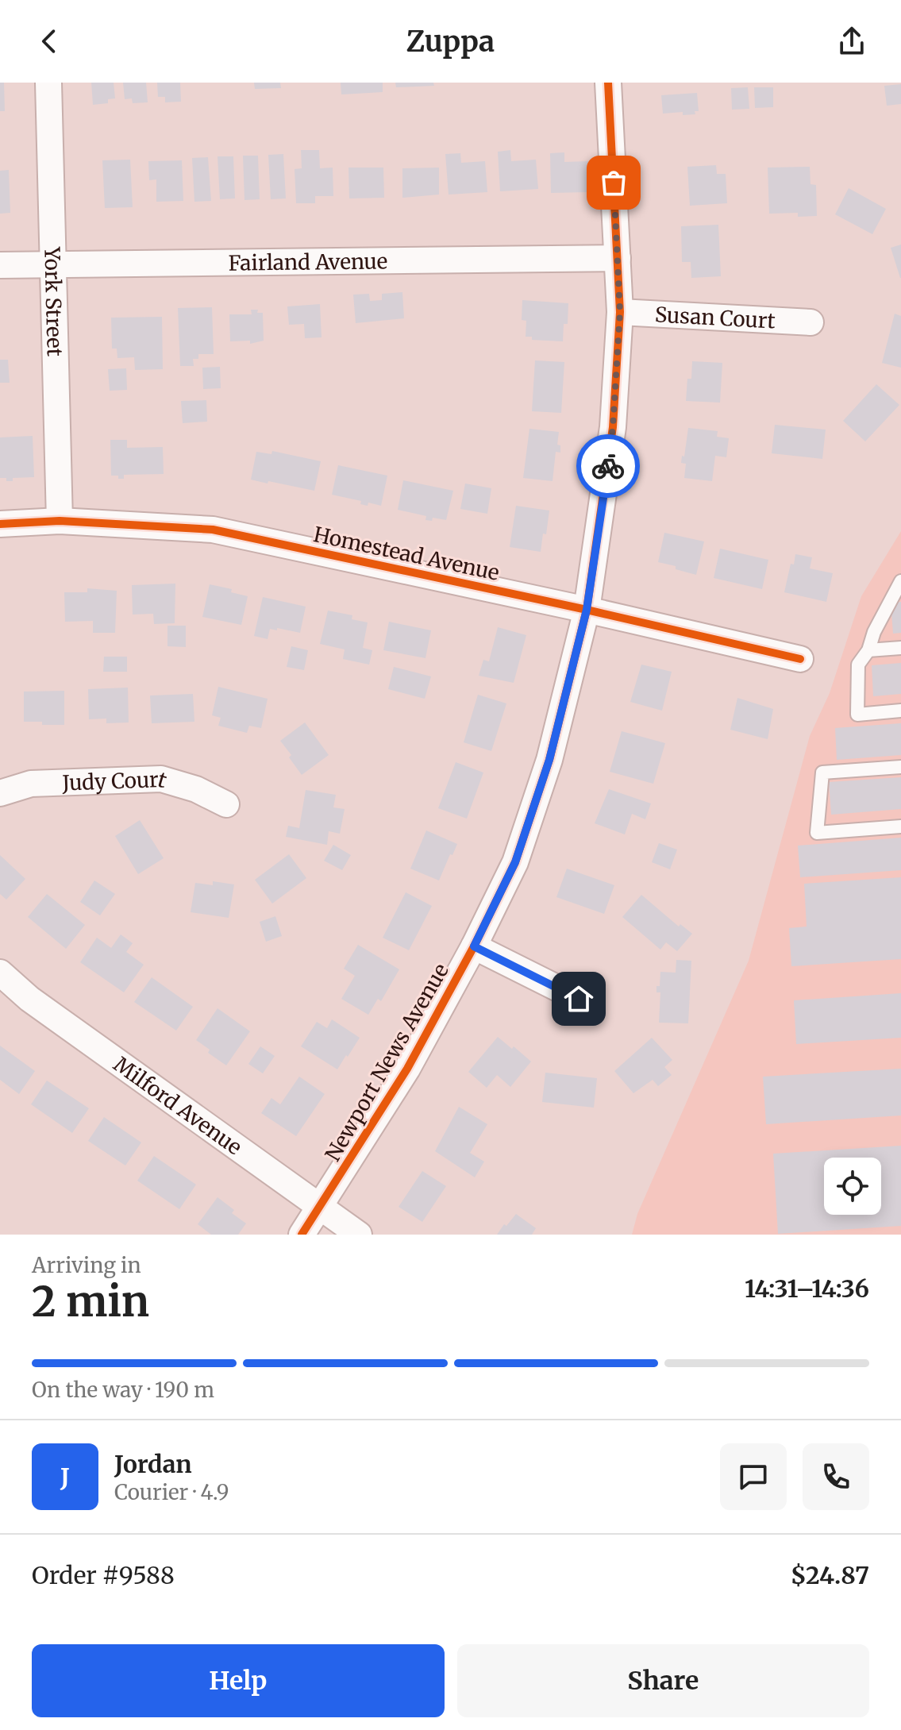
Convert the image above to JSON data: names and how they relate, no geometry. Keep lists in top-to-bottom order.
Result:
{
  "streets": {
    "street": [
      "Fairland Avenue",
      "York Street",
      "Susan Court",
      "Homestead Avenue",
      "Judy Court",
      "Newport News Avenue",
      "Milford Avenue"
    ]
  },
  "crossings": [
    ["Fairland Avenue", "York Street"],
    ["Fairland Avenue", "Newport News Avenue"],
    ["York Street", "Homestead Avenue"],
    ["Susan Court", "Newport News Avenue"],
    ["Homestead Avenue", "Newport News Avenue"],
    ["Newport News Avenue", "Milford Avenue"]
  ],
  "page": {
    "header": "Zuppa",
    "heading": ["2 min", "Arriving in", "14:31–14:36"],
    "panel": [
      "Jordan",
      "Courier · 4.9",
      "Order #9588",
      "$24.87"
    ],
    "bar": "On the way · 190 m",
    "round": "J",
    "buttons": ["Help", "Share"]
  }
}
